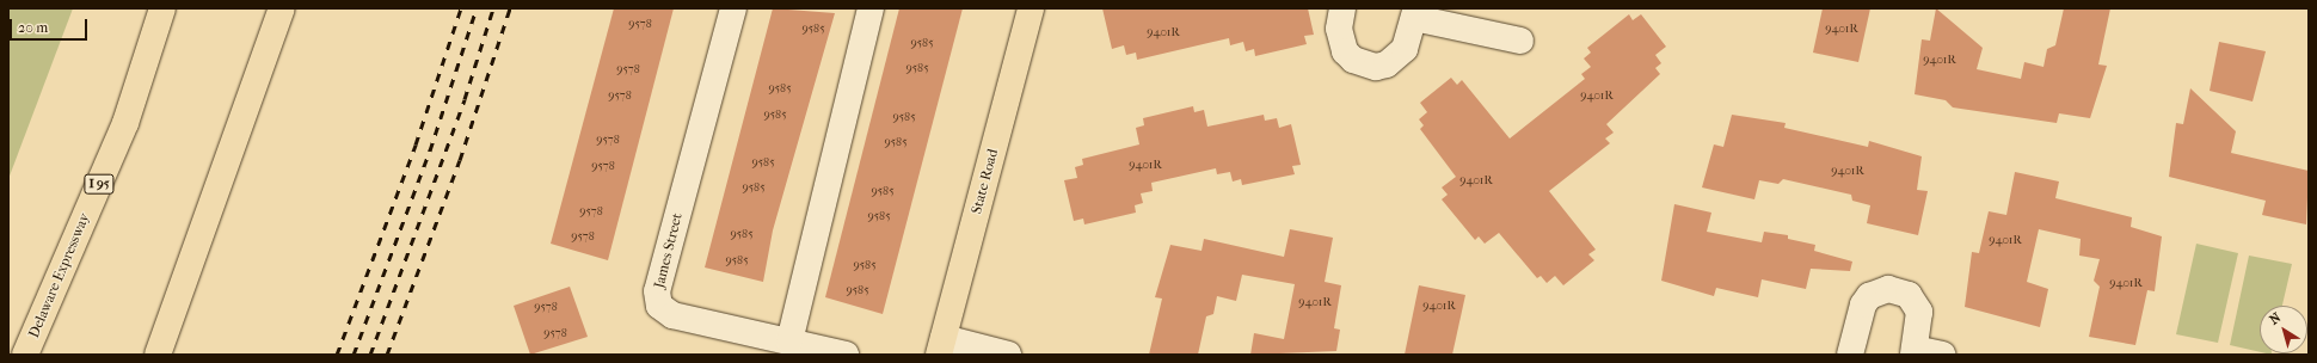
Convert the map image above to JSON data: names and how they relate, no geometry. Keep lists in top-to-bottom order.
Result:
{
  "streets": {
    "main road": ["State Road", "I 95", "Delaware Expressway"],
    "street": ["James Street"]
  },
  "house_numbers": [
    "9578",
    "9585",
    "9401R",
    "9401R",
    "9585",
    "9401R",
    "9585",
    "9578",
    "9585",
    "9578",
    "9401R",
    "9585",
    "9585",
    "9578",
    "9585",
    "9585",
    "9401R",
    "9578",
    "9401R",
    "9401R",
    "9585",
    "9585",
    "9578",
    "9585",
    "9585",
    "9578",
    "9401R",
    "9585",
    "9585",
    "9401R",
    "9585",
    "9401R",
    "9401R",
    "9578",
    "9578"
  ],
  "scale_bar": "20 m",
  "north": "top left"
}
